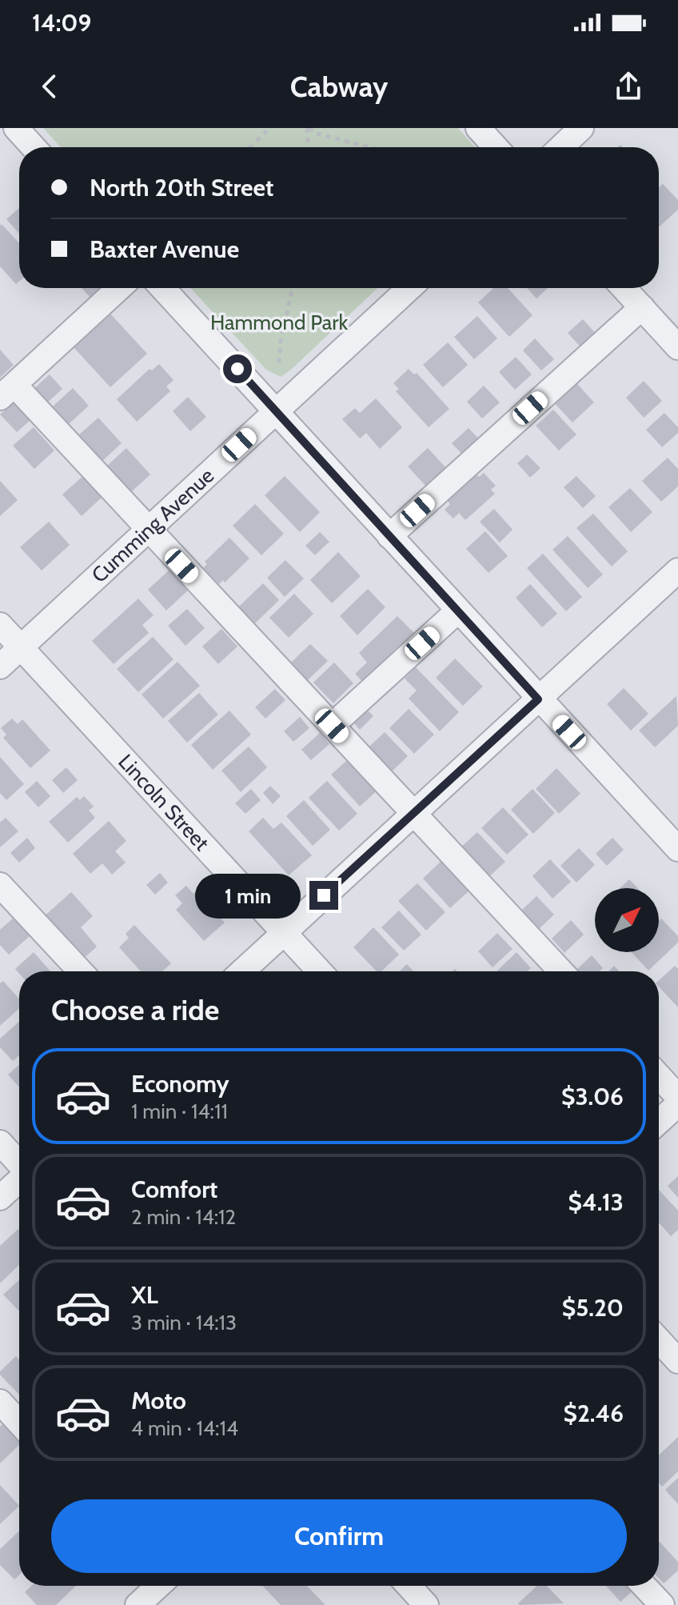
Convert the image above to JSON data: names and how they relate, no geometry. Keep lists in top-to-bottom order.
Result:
{
  "streets": {
    "street": ["Cumming Avenue", "Lincoln Street"]
  },
  "crossings": [
    ["Cumming Avenue", "Lincoln Street"]
  ],
  "parks": ["Hammond Park"],
  "north": "top right",
  "page": {
    "status": "14:09",
    "header": "Cabway",
    "banner": ["North 20th Street", "Baxter Avenue"],
    "bubble": "1 min",
    "heading": "Choose a ride",
    "list": [
      {
        "name": "Economy",
        "note": "1 min · 14:11",
        "value": "$3.06"
      },
      {
        "name": "Comfort",
        "note": "2 min · 14:12",
        "value": "$4.13"
      },
      {
        "name": "XL",
        "note": "3 min · 14:13",
        "value": "$5.20"
      },
      {
        "name": "Moto",
        "note": "4 min · 14:14",
        "value": "$2.46"
      }
    ],
    "buttons": "Confirm"
  }
}
